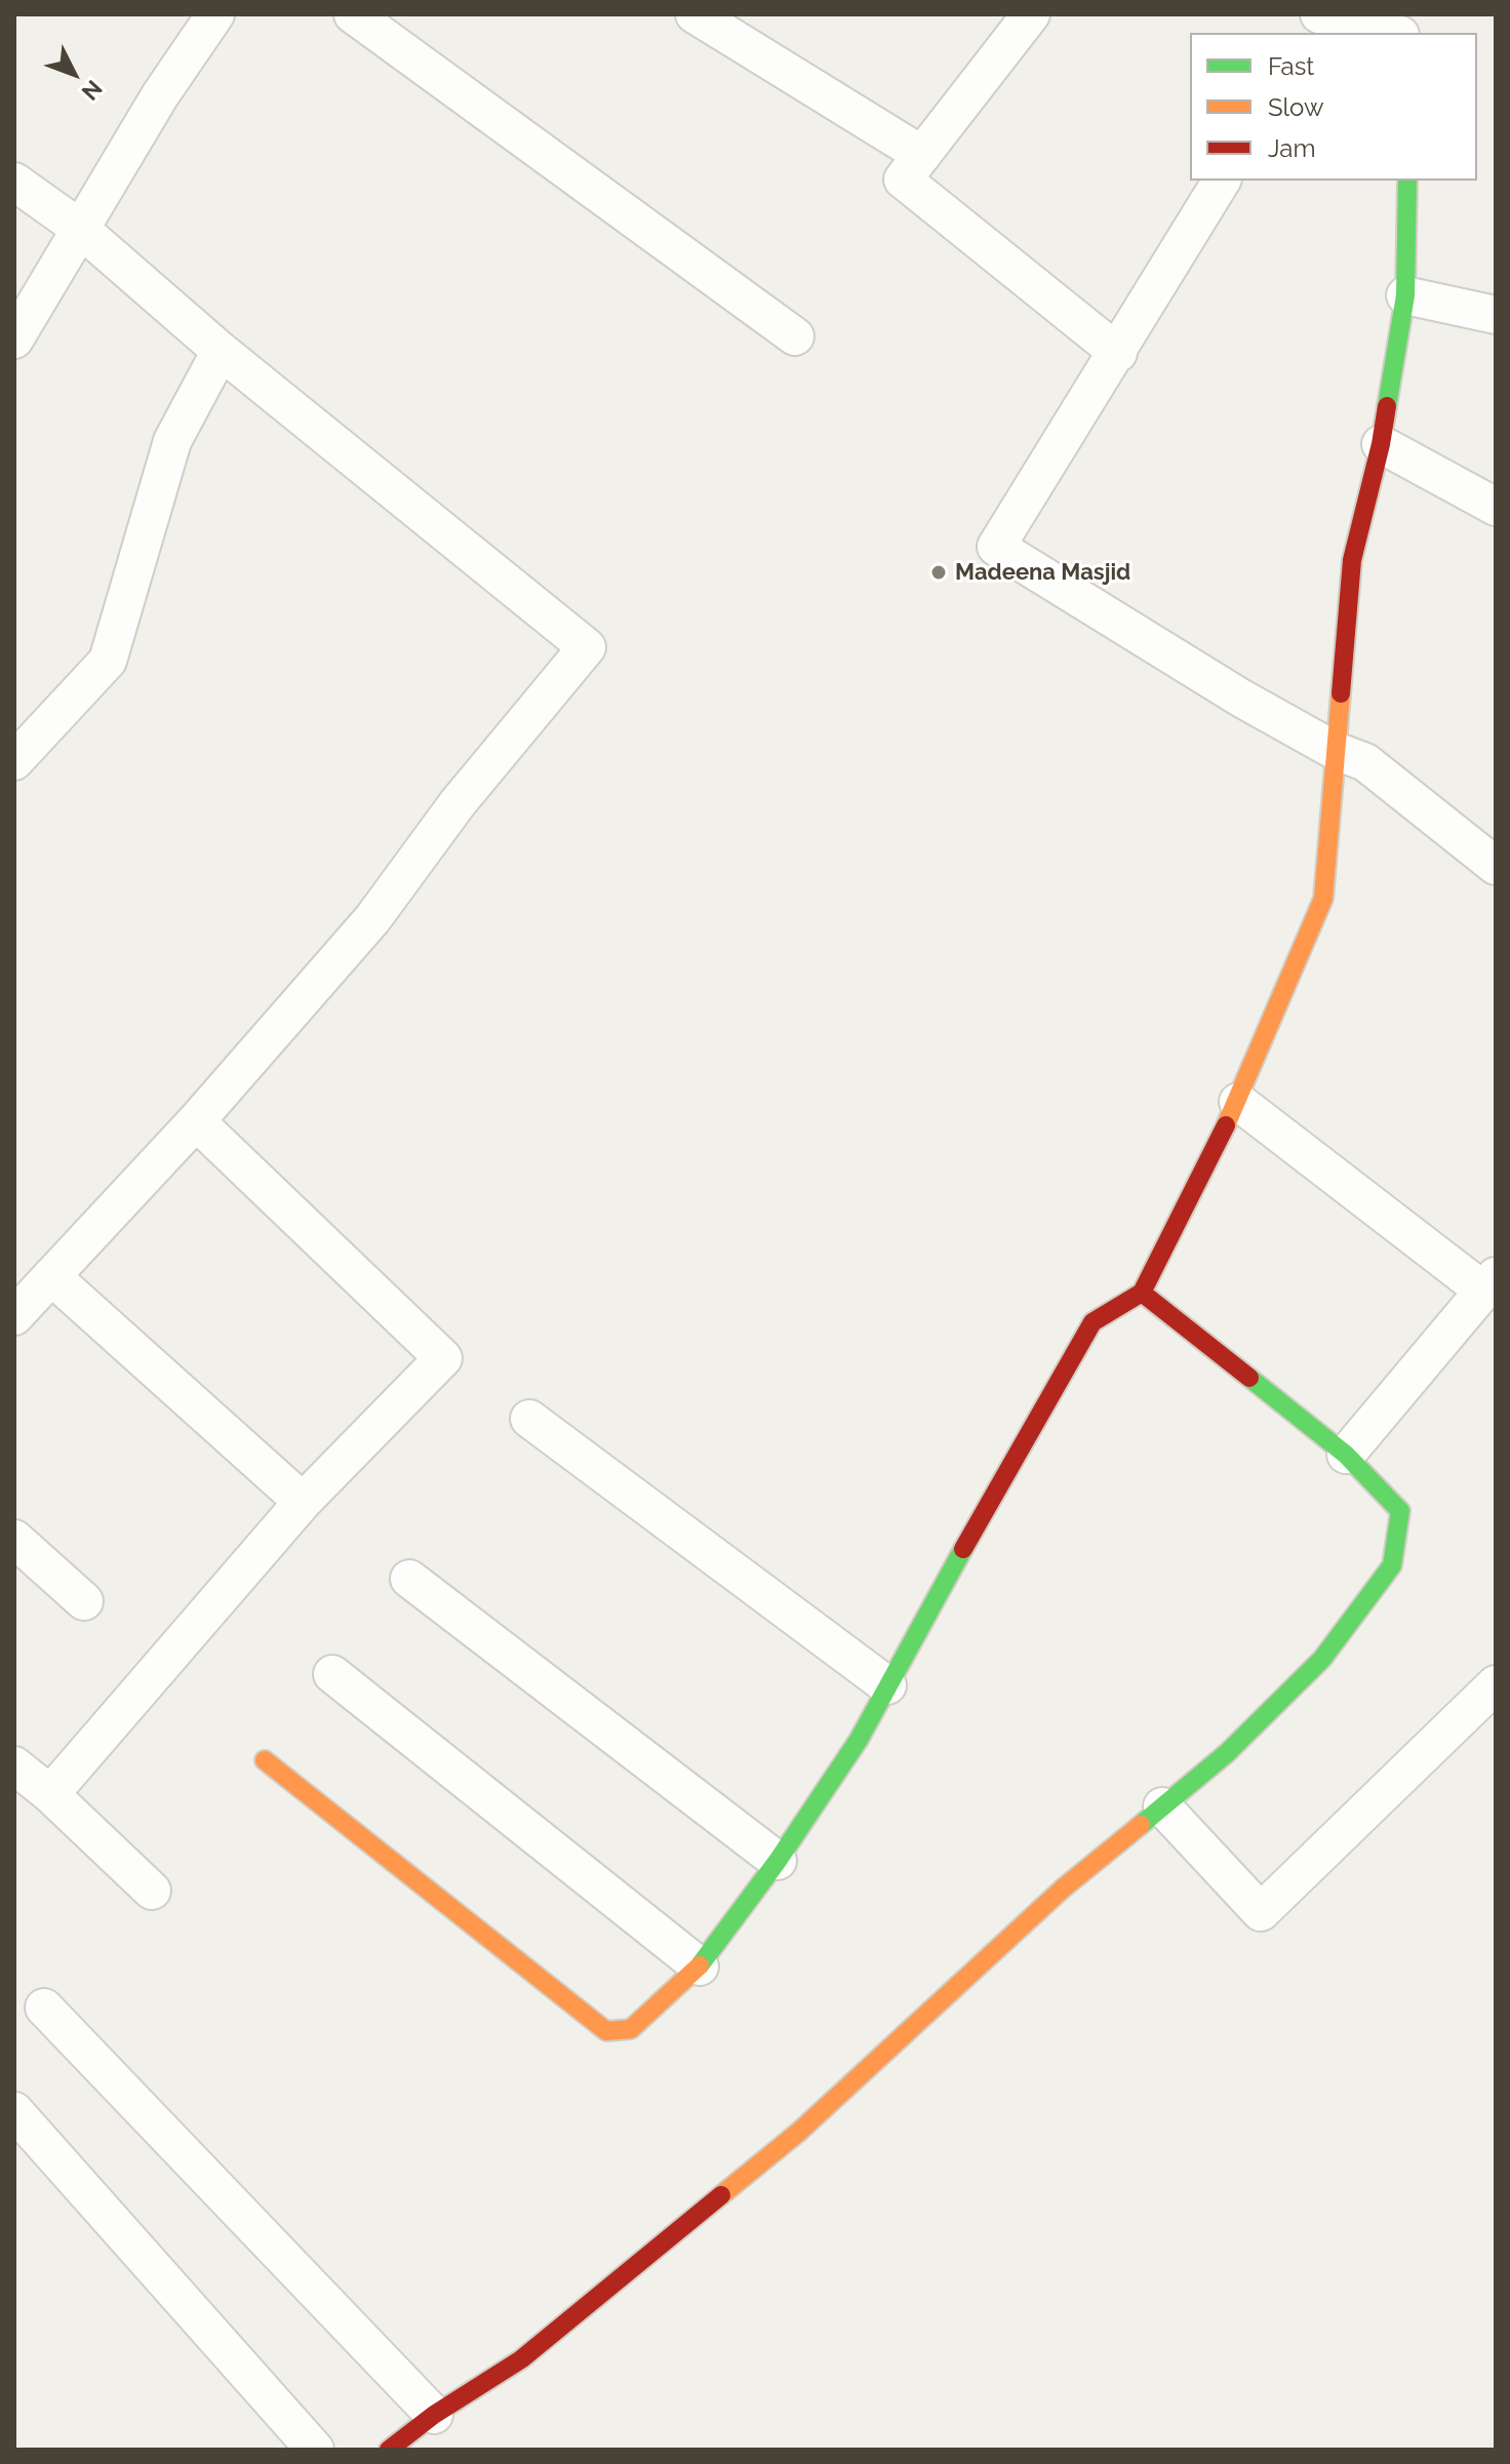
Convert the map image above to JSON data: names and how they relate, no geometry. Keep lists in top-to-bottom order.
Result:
{
  "places": ["Madeena Masjid"],
  "legend": ["Fast", "Slow", "Jam"],
  "north": "bottom right"
}
